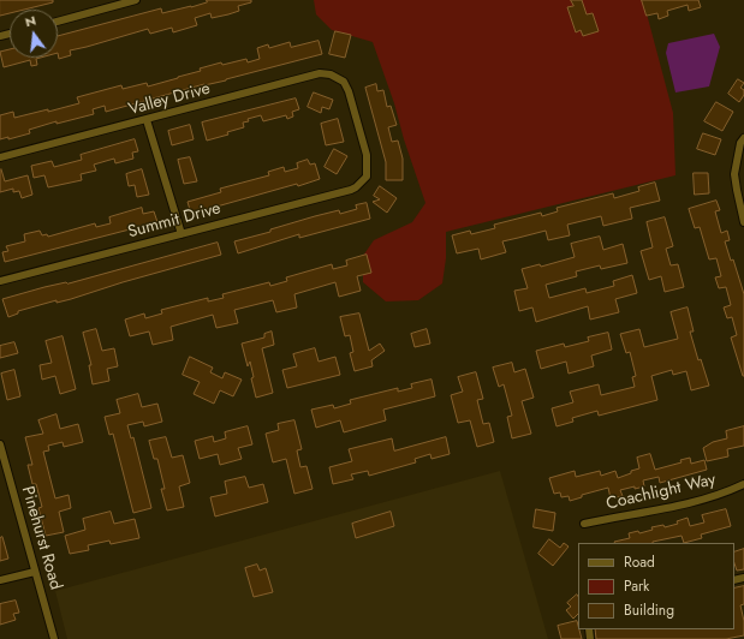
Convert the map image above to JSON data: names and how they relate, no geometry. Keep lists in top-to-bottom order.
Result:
{
  "streets": {
    "street": [
      "Valley Drive",
      "Summit Drive",
      "Coachlight Way",
      "Pinehurst Road"
    ]
  },
  "crossings": [
    ["Valley Drive", "Summit Drive"]
  ],
  "legend": ["Road", "Park", "Building"],
  "north": "top"
}
